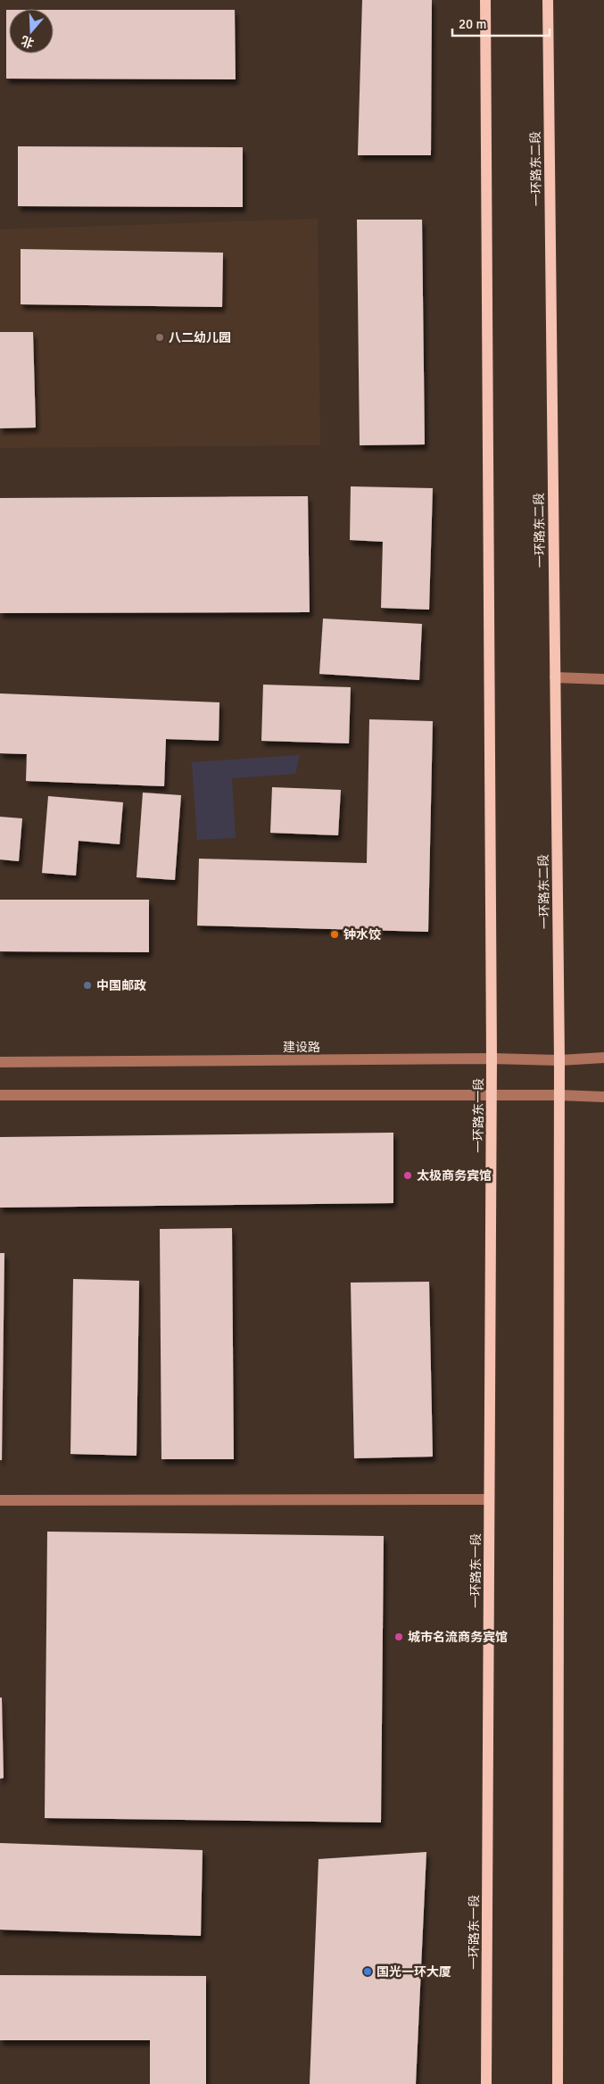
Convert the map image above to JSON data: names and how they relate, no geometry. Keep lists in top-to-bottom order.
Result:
{
  "streets": {
    "main road": ["一环路东二段", "一环路东一段"],
    "street": ["建设路"]
  },
  "crossings": [
    ["一环路东二段", "建设路"],
    ["建设路", "一环路东一段"]
  ],
  "places": [
    "八二幼儿园",
    "钟水饺",
    "中国邮政",
    "太极商务宾馆",
    "城市名流商务宾馆",
    "国光一环大厦"
  ],
  "scale_bar": "20 m",
  "north": "bottom"
}
